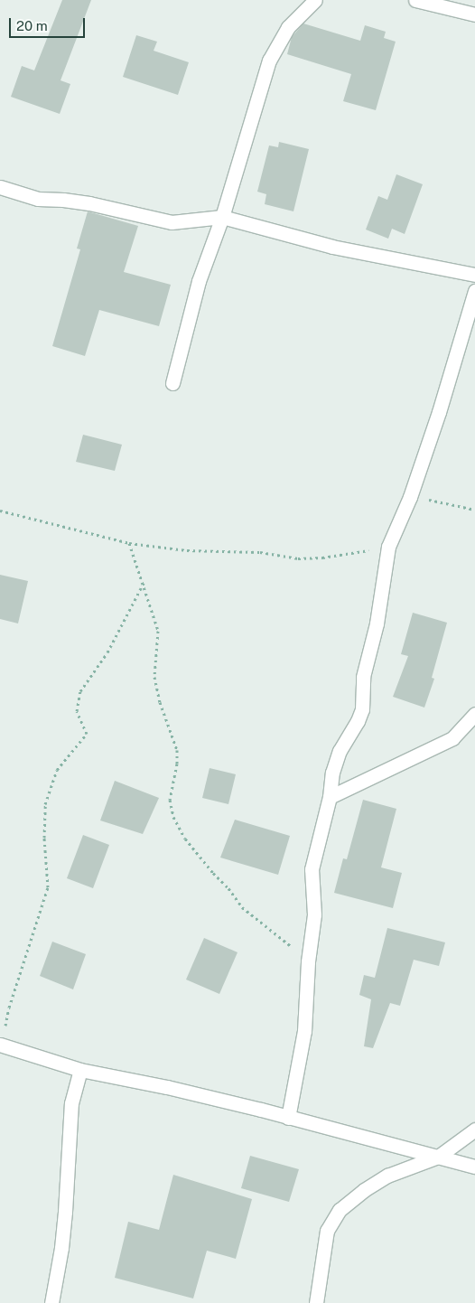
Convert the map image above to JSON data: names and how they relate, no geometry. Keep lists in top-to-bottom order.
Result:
{
  "scale_bar": "20 m"
}
